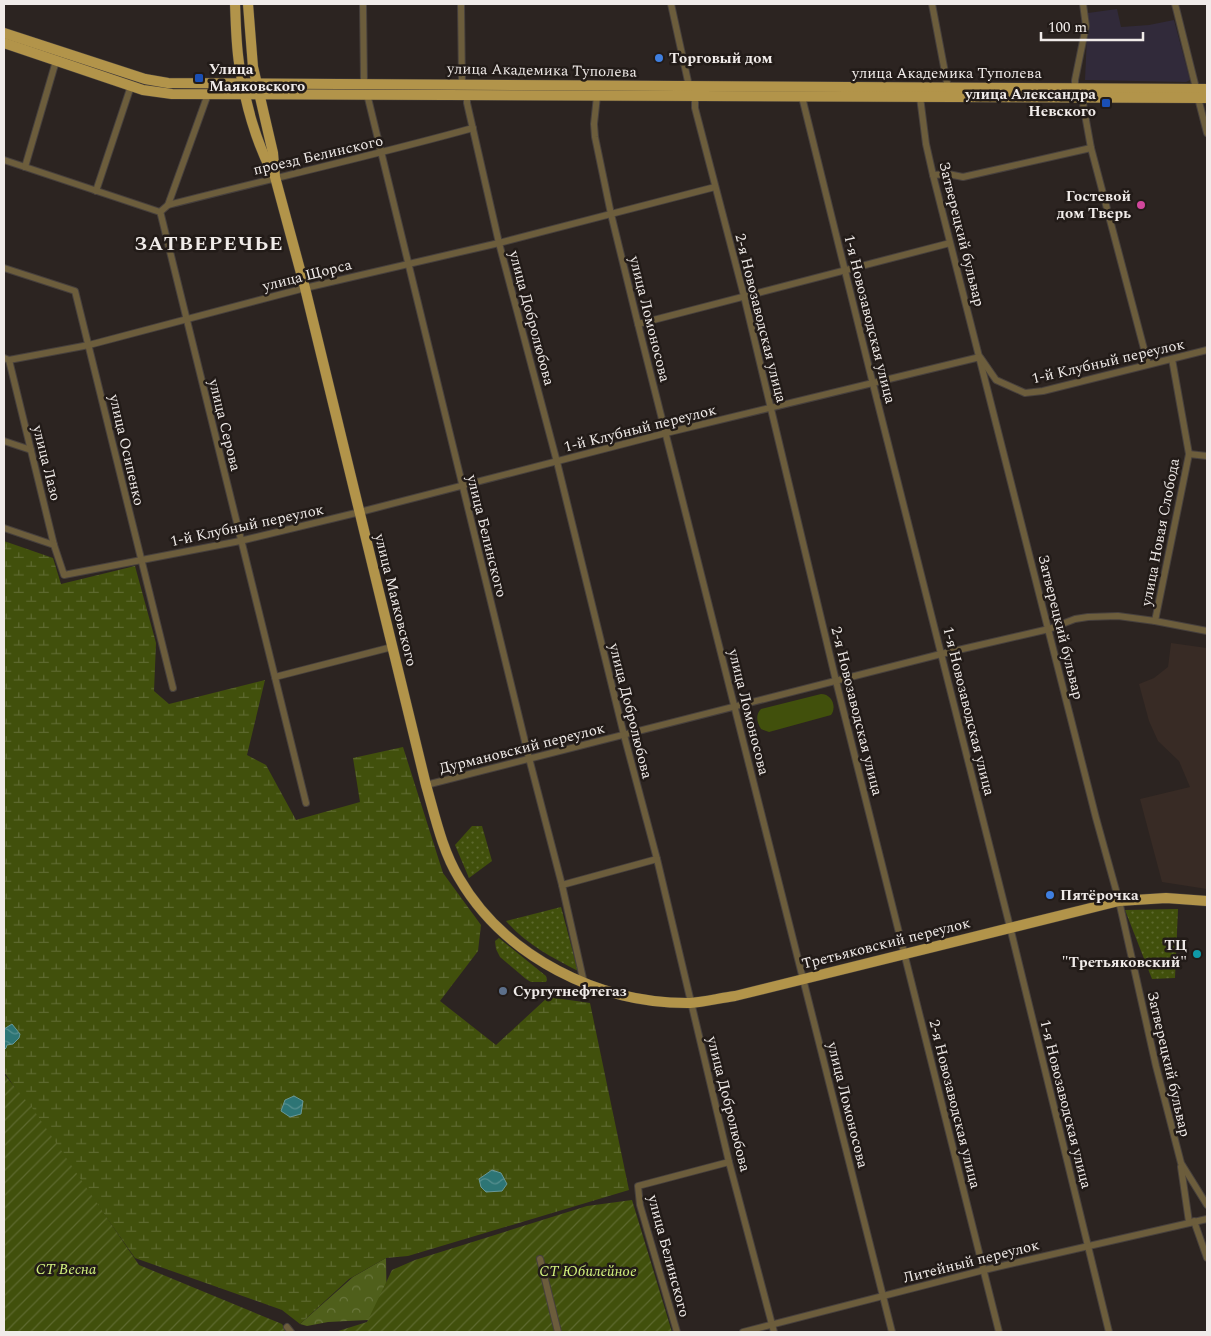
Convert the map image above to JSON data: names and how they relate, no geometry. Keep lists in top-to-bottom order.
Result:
{
  "streets": {
    "main road": ["улица Академика Туполева", "улица Маяковского", "Третьяковский переулок"],
    "street": [
      "проезд Белинского",
      "Затверецкий бульвар",
      "улица Щорса",
      "улица Добролюбова",
      "2-я Новозаводская улица",
      "улица Ломоносова",
      "1-я Новозаводская улица",
      "1-й Клубный переулок",
      "улица Серова",
      "улица Осипенко",
      "улица Лазо",
      "улица Новая Слобода",
      "улица Белинского",
      "Дурмановский переулок",
      "Литейный переулок"
    ]
  },
  "crossings": [
    ["улица Академика Туполева", "проезд Белинского"],
    ["улица Академика Туполева", "Затверецкий бульвар"],
    ["улица Академика Туполева", "улица Добролюбова"],
    ["улица Академика Туполева", "2-я Новозаводская улица"],
    ["улица Академика Туполева", "улица Ломоносова"],
    ["улица Академика Туполева", "1-я Новозаводская улица"],
    ["улица Академика Туполева", "улица Белинского"],
    ["улица Академика Туполева", "улица Маяковского"],
    ["проезд Белинского", "улица Добролюбова"],
    ["проезд Белинского", "улица Серова"],
    ["проезд Белинского", "улица Белинского"],
    ["проезд Белинского", "улица Маяковского"],
    ["Затверецкий бульвар", "1-й Клубный переулок"],
    ["Затверецкий бульвар", "Дурмановский переулок"],
    ["Затверецкий бульвар", "Третьяковский переулок"],
    ["Затверецкий бульвар", "Литейный переулок"],
    ["улица Щорса", "улица Добролюбова"],
    ["улица Щорса", "2-я Новозаводская улица"],
    ["улица Щорса", "улица Ломоносова"],
    ["улица Щорса", "улица Серова"],
    ["улица Щорса", "улица Осипенко"],
    ["улица Щорса", "улица Лазо"],
    ["улица Щорса", "улица Белинского"],
    ["улица Щорса", "улица Маяковского"],
    ["улица Добролюбова", "1-й Клубный переулок"],
    ["улица Добролюбова", "улица Белинского"],
    ["улица Добролюбова", "Дурмановский переулок"],
    ["улица Добролюбова", "Третьяковский переулок"],
    ["улица Добролюбова", "Литейный переулок"],
    ["2-я Новозаводская улица", "1-й Клубный переулок"],
    ["2-я Новозаводская улица", "Дурмановский переулок"],
    ["2-я Новозаводская улица", "Третьяковский переулок"],
    ["2-я Новозаводская улица", "Литейный переулок"],
    ["улица Ломоносова", "1-й Клубный переулок"],
    ["улица Ломоносова", "Дурмановский переулок"],
    ["улица Ломоносова", "Третьяковский переулок"],
    ["улица Ломоносова", "Литейный переулок"],
    ["1-я Новозаводская улица", "1-й Клубный переулок"],
    ["1-я Новозаводская улица", "Дурмановский переулок"],
    ["1-я Новозаводская улица", "Третьяковский переулок"],
    ["1-я Новозаводская улица", "Литейный переулок"],
    ["1-й Клубный переулок", "улица Серова"],
    ["1-й Клубный переулок", "улица Осипенко"],
    ["1-й Клубный переулок", "улица Лазо"],
    ["1-й Клубный переулок", "улица Новая Слобода"],
    ["1-й Клубный переулок", "улица Белинского"],
    ["1-й Клубный переулок", "улица Маяковского"],
    ["улица Новая Слобода", "Дурмановский переулок"],
    ["улица Белинского", "Дурмановский переулок"],
    ["улица Белинского", "Третьяковский переулок"],
    ["улица Маяковского", "Дурмановский переулок"],
    ["улица Маяковского", "Третьяковский переулок"]
  ],
  "districts": ["ЗАТВЕРЕЧЬЕ"],
  "parks": ["СТ Весна", "СТ Юбилейное"],
  "places": {
    "other": [
      "Торговый дом",
      "Гостевой дом Тверь",
      "Пятёрочка",
      "ТЦ \"Третьяковский\"",
      "Сургутнефтегаз"
    ],
    "transit": ["Улица Маяковского", "улица Александра Невского"]
  },
  "scale_bar": "100 m"
}
